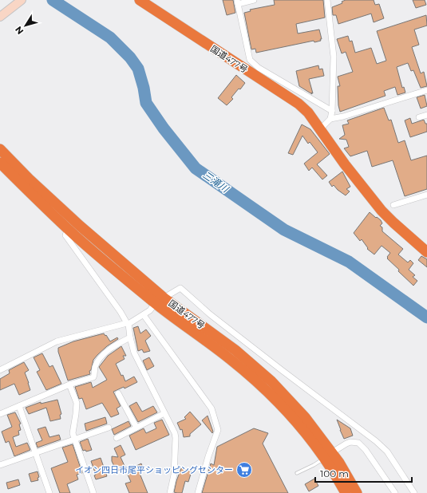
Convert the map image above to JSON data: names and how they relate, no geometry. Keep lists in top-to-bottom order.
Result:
{
  "streets": {
    "highway": ["国道477号"]
  },
  "water": ["三滝川"],
  "places": {
    "supermarket": ["イオン四日市尾平ショッピングセンター"]
  },
  "scale_bar": "100 m",
  "north": "bottom left"
}
